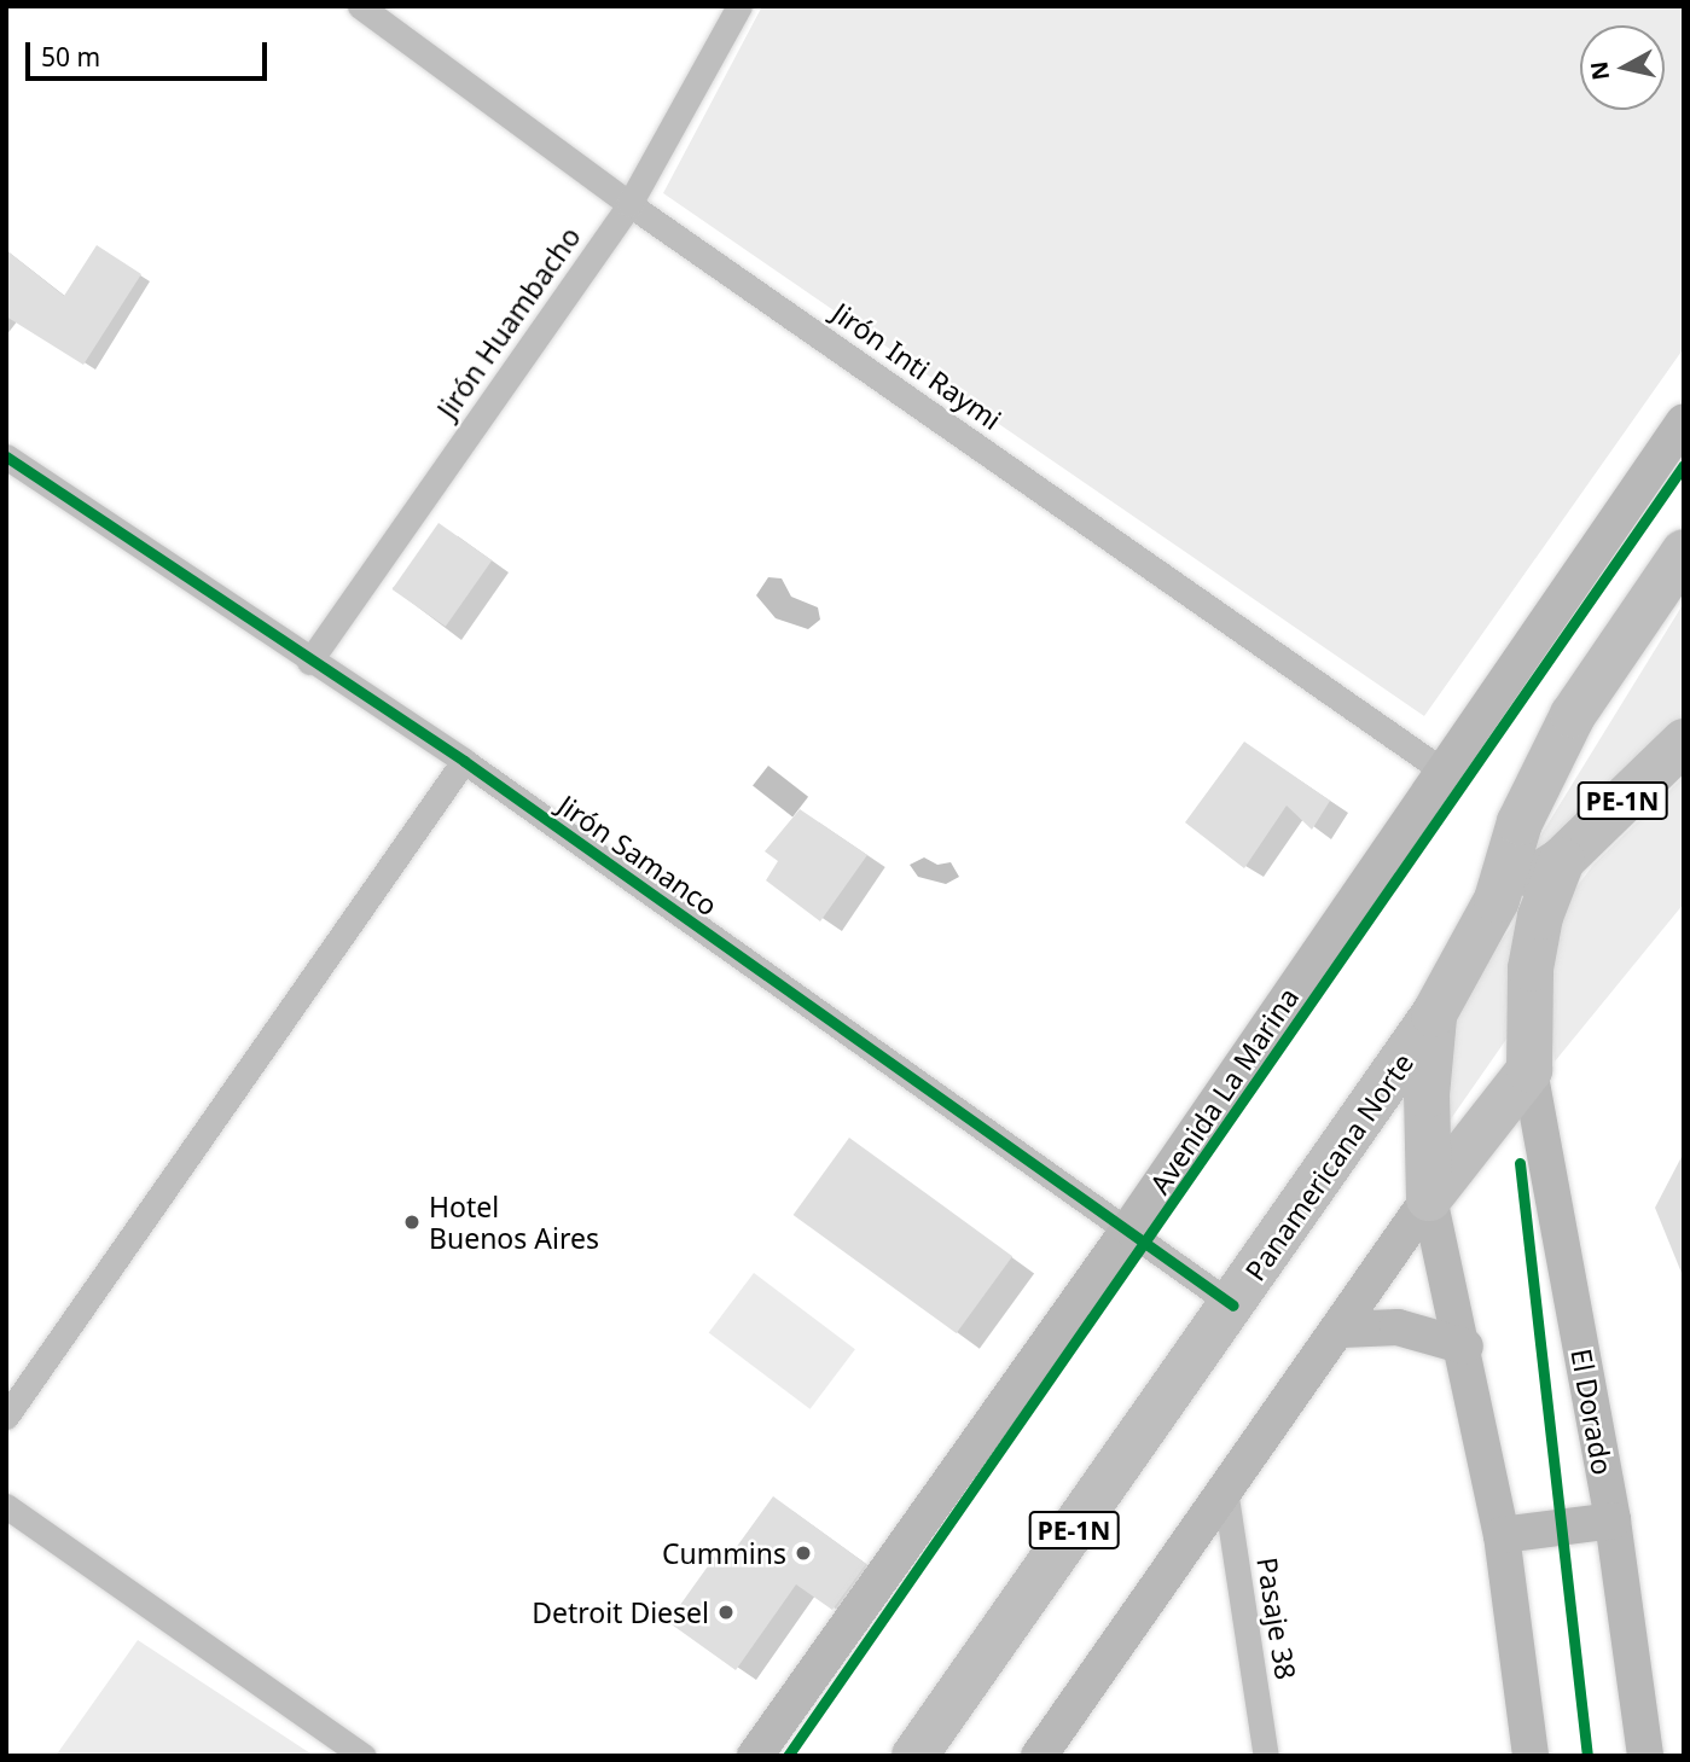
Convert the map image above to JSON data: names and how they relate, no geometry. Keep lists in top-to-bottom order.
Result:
{
  "streets": {
    "highway": ["PE-1N", "Panamericana Norte"],
    "main road": ["Avenida La Marina", "El Dorado"],
    "street": [
      "Jirón Huambacho",
      "Jirón Inti Raymi",
      "Jirón Samanco",
      "Pasaje 38"
    ]
  },
  "crossings": [
    ["Jirón Huambacho", "Jirón Inti Raymi"],
    ["Jirón Huambacho", "Jirón Samanco"],
    ["Jirón Inti Raymi", "Avenida La Marina"],
    ["Jirón Samanco", "Avenida La Marina"],
    ["Jirón Samanco", "Panamericana Norte"]
  ],
  "places": ["Hotel Buenos Aires", "Cummins", "Detroit Diesel"],
  "scale_bar": "50 m",
  "north": "left"
}
